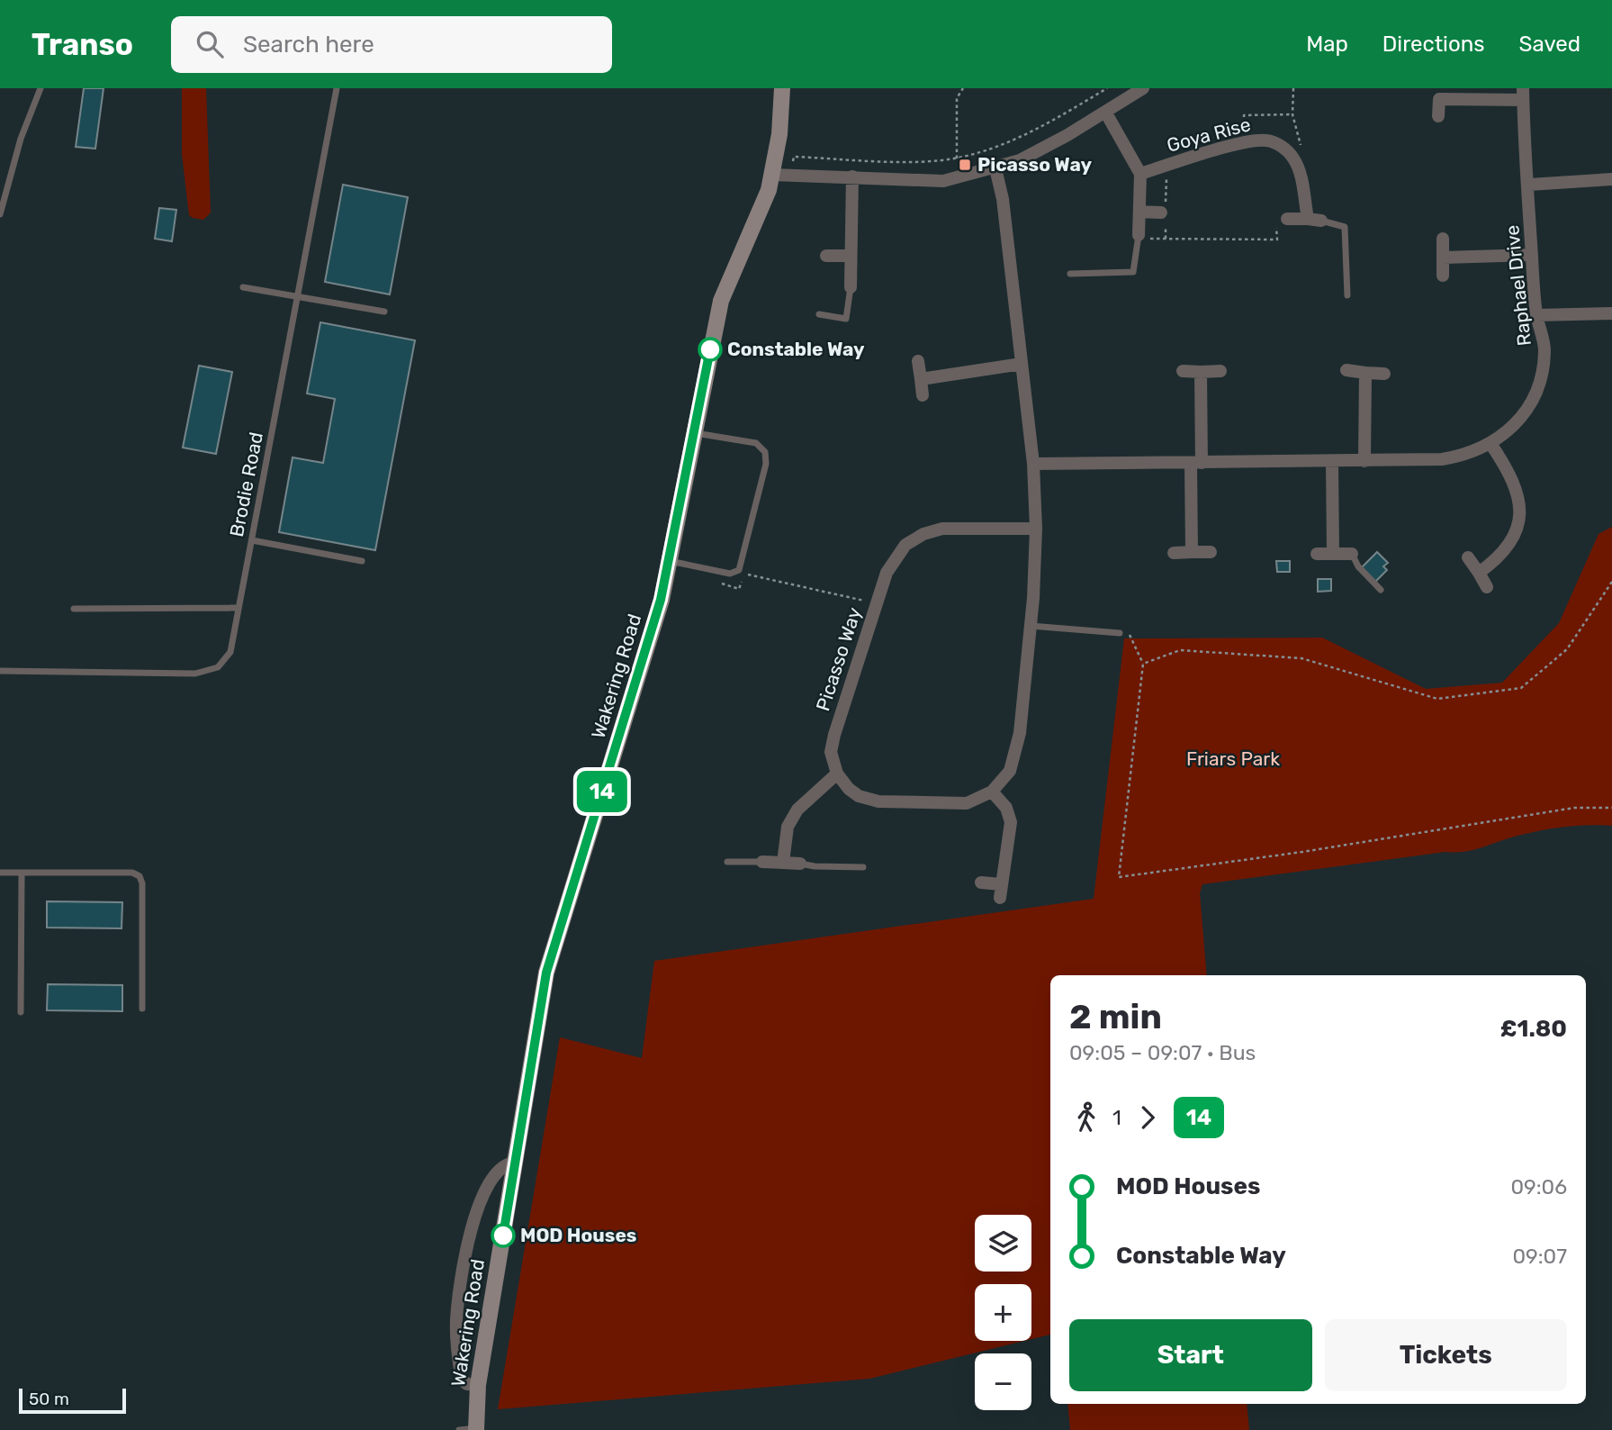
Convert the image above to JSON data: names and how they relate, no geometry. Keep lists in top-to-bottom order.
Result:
{
  "streets": {
    "street": [
      "Goya Rise",
      "Raphael Drive",
      "Picasso Way",
      "Wakering Road"
    ],
    "lane": ["Brodie Road"]
  },
  "parks": ["Friars Park"],
  "places": {
    "transit": ["Picasso Way"],
    "other": ["Constable Way", "MOD Houses"]
  },
  "lines": ["bus line 14"],
  "scale_bar": "50 m",
  "page": {
    "header": "Transo",
    "search": "Search here",
    "nav": ["Map", "Directions", "Saved"],
    "on_map": "14",
    "heading": ["2 min", "09:05 – 09:07 · Bus", "£1.80"],
    "legs": ["1", "14"],
    "list": [
      {
        "name": "MOD Houses",
        "value": "09:06"
      },
      {
        "name": "Constable Way",
        "value": "09:07"
      }
    ],
    "map_buttons": ["+", "−"],
    "buttons": ["Start", "Tickets"],
    "scale": "50 m"
  }
}
